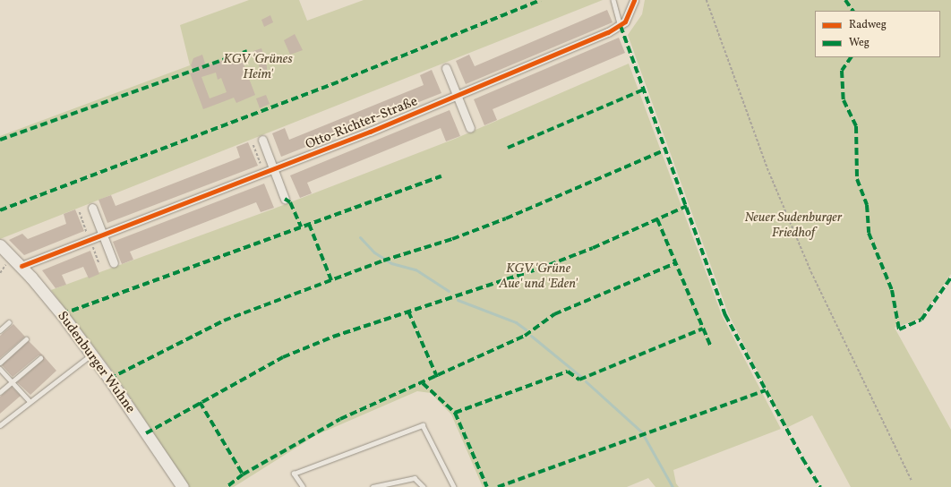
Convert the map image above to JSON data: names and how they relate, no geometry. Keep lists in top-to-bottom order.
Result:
{
  "streets": {
    "main road": ["Sudenburger Wuhne"],
    "street": ["Otto-Richter-Straße"]
  },
  "crossings": [
    ["Otto-Richter-Straße", "Sudenburger Wuhne"]
  ],
  "parks": ["KGV 'Grünes Heim'", "Neuer Sudenburger Friedhof", "KGV 'Grüne Aue' und 'Eden'"],
  "legend": ["Radweg", "Weg"]
}
